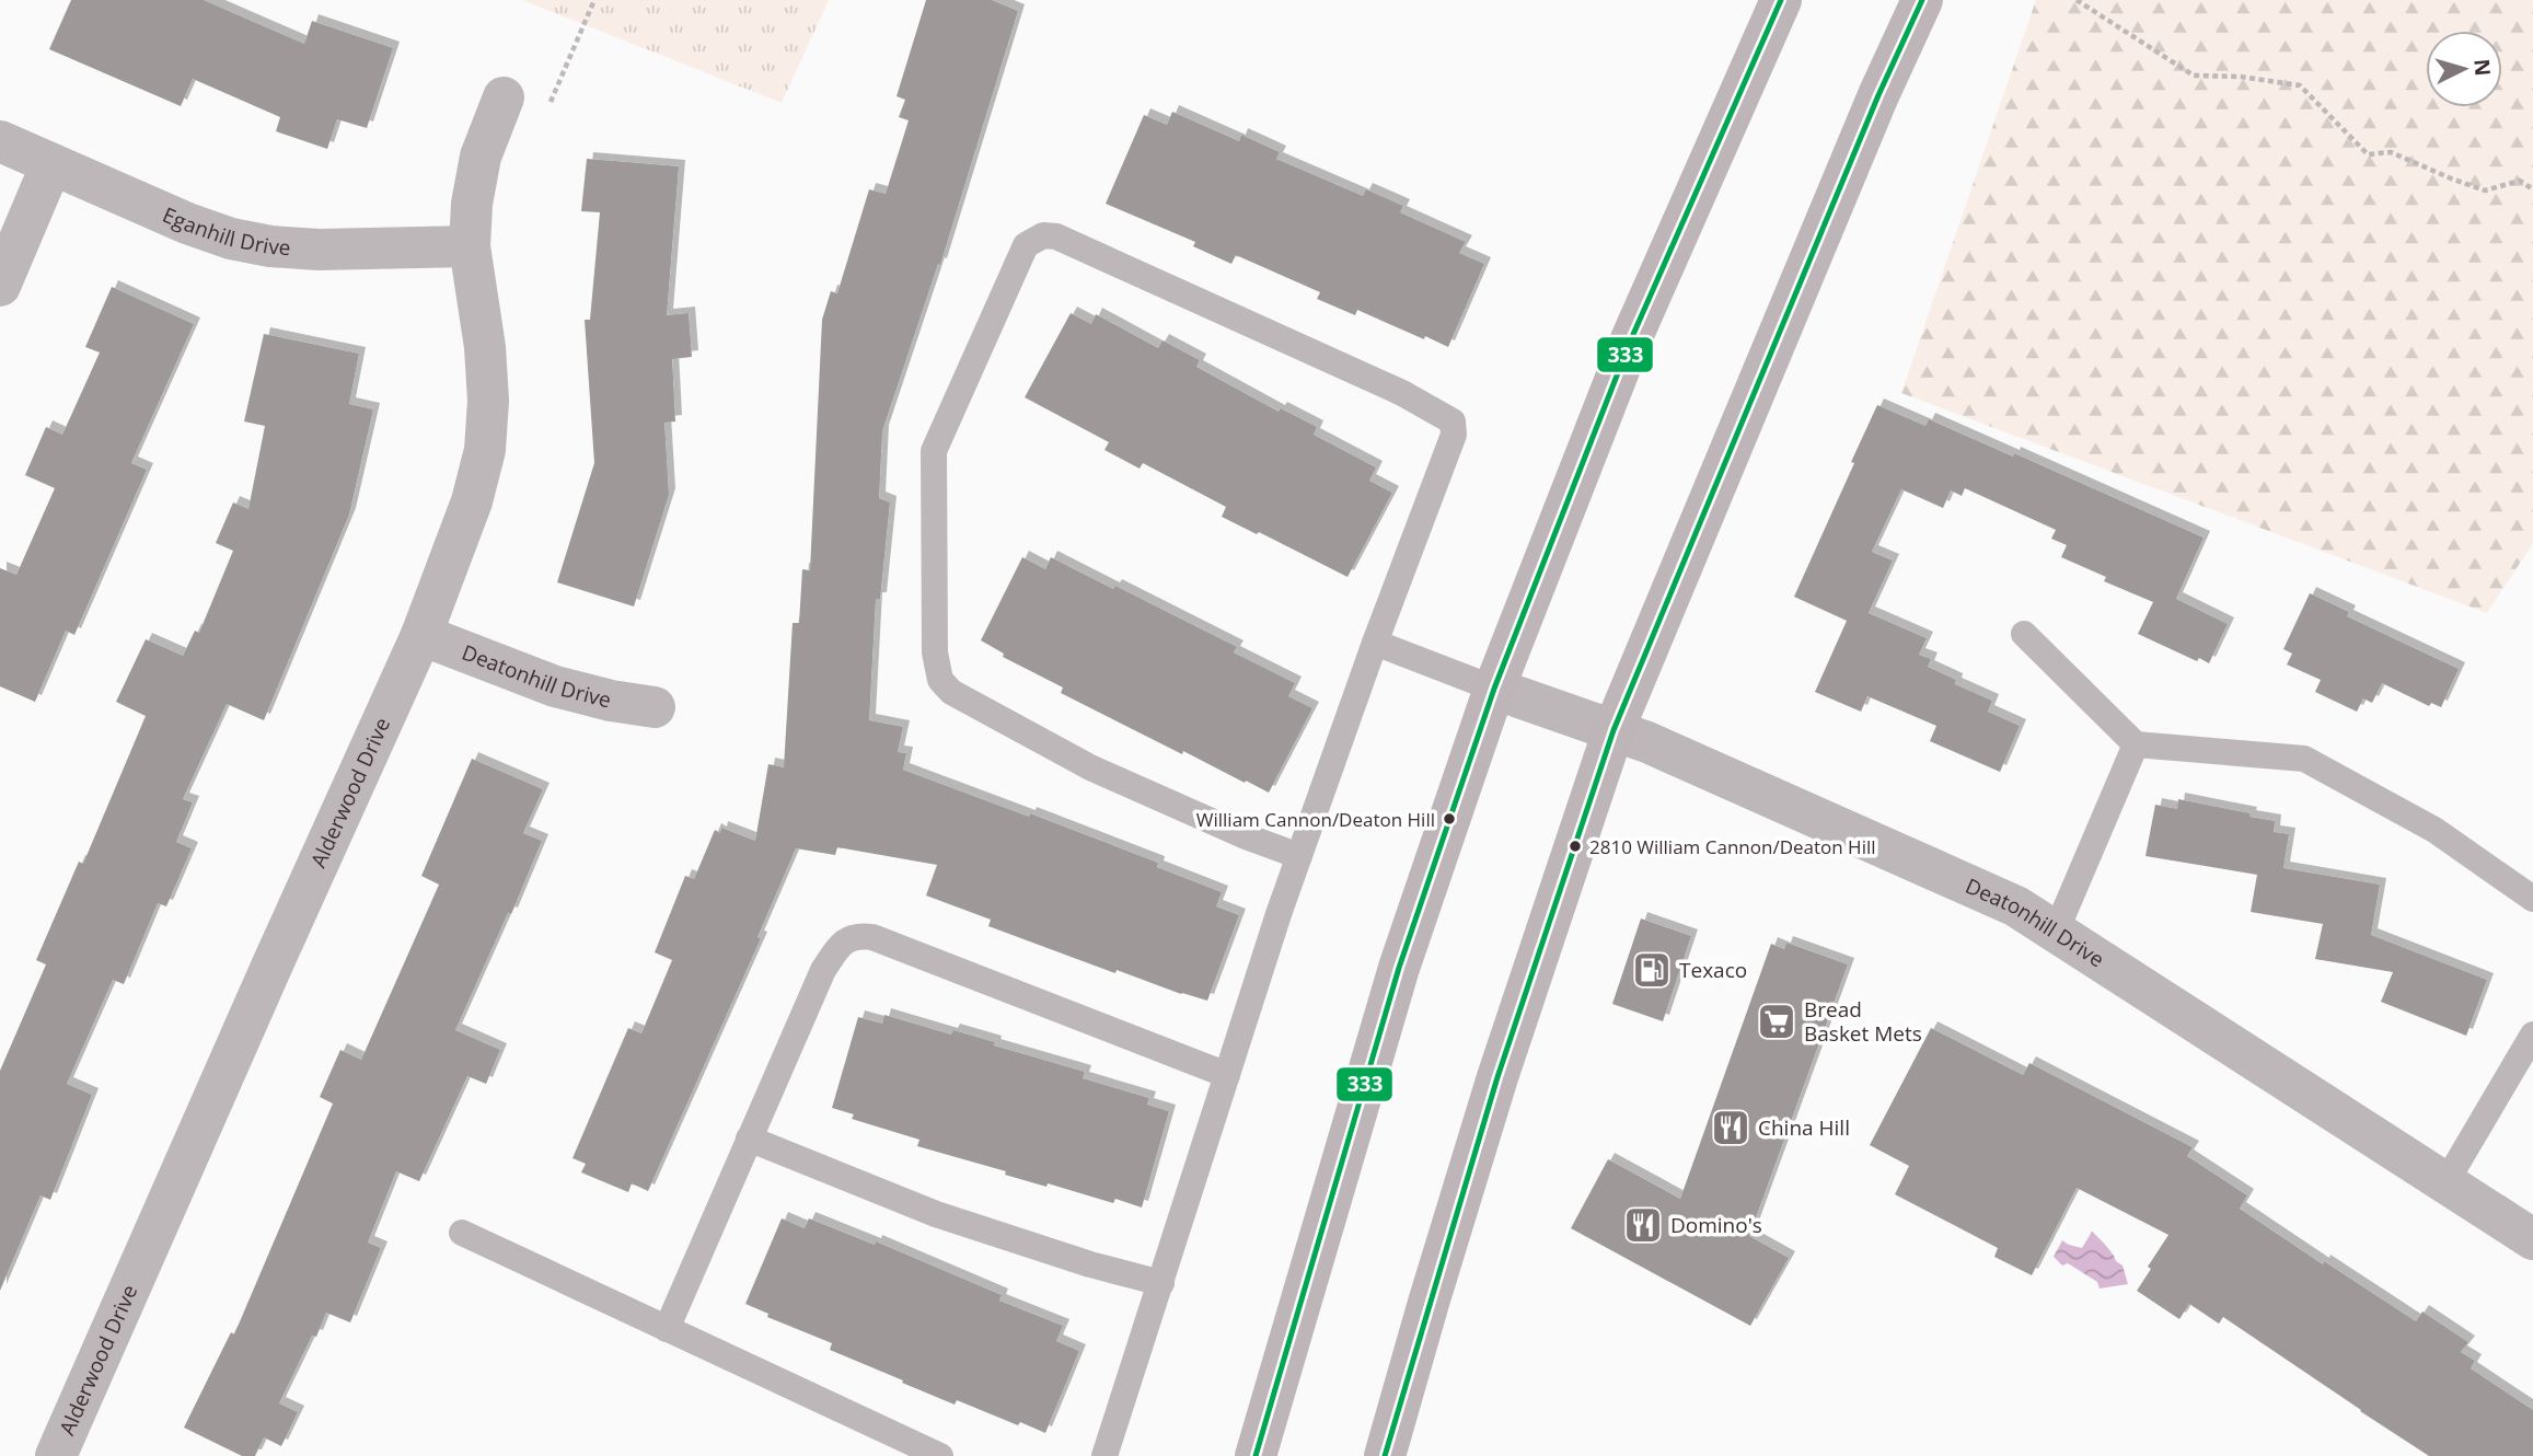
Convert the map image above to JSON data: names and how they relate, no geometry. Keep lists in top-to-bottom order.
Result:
{
  "streets": {
    "street": ["Eganhill Drive", "Deatonhill Drive", "Alderwood Drive"]
  },
  "crossings": [
    ["Eganhill Drive", "Alderwood Drive"],
    ["Deatonhill Drive", "Alderwood Drive"]
  ],
  "places": {
    "other": ["William Cannon/Deaton Hill", "2810 William Cannon/Deaton Hill"],
    "fuel station": ["Texaco"],
    "supermarket": ["Bread Basket Mets"],
    "restaurant": ["China Hill", "Domino's"]
  },
  "lines": ["transit line 333"],
  "north": "right"
}
